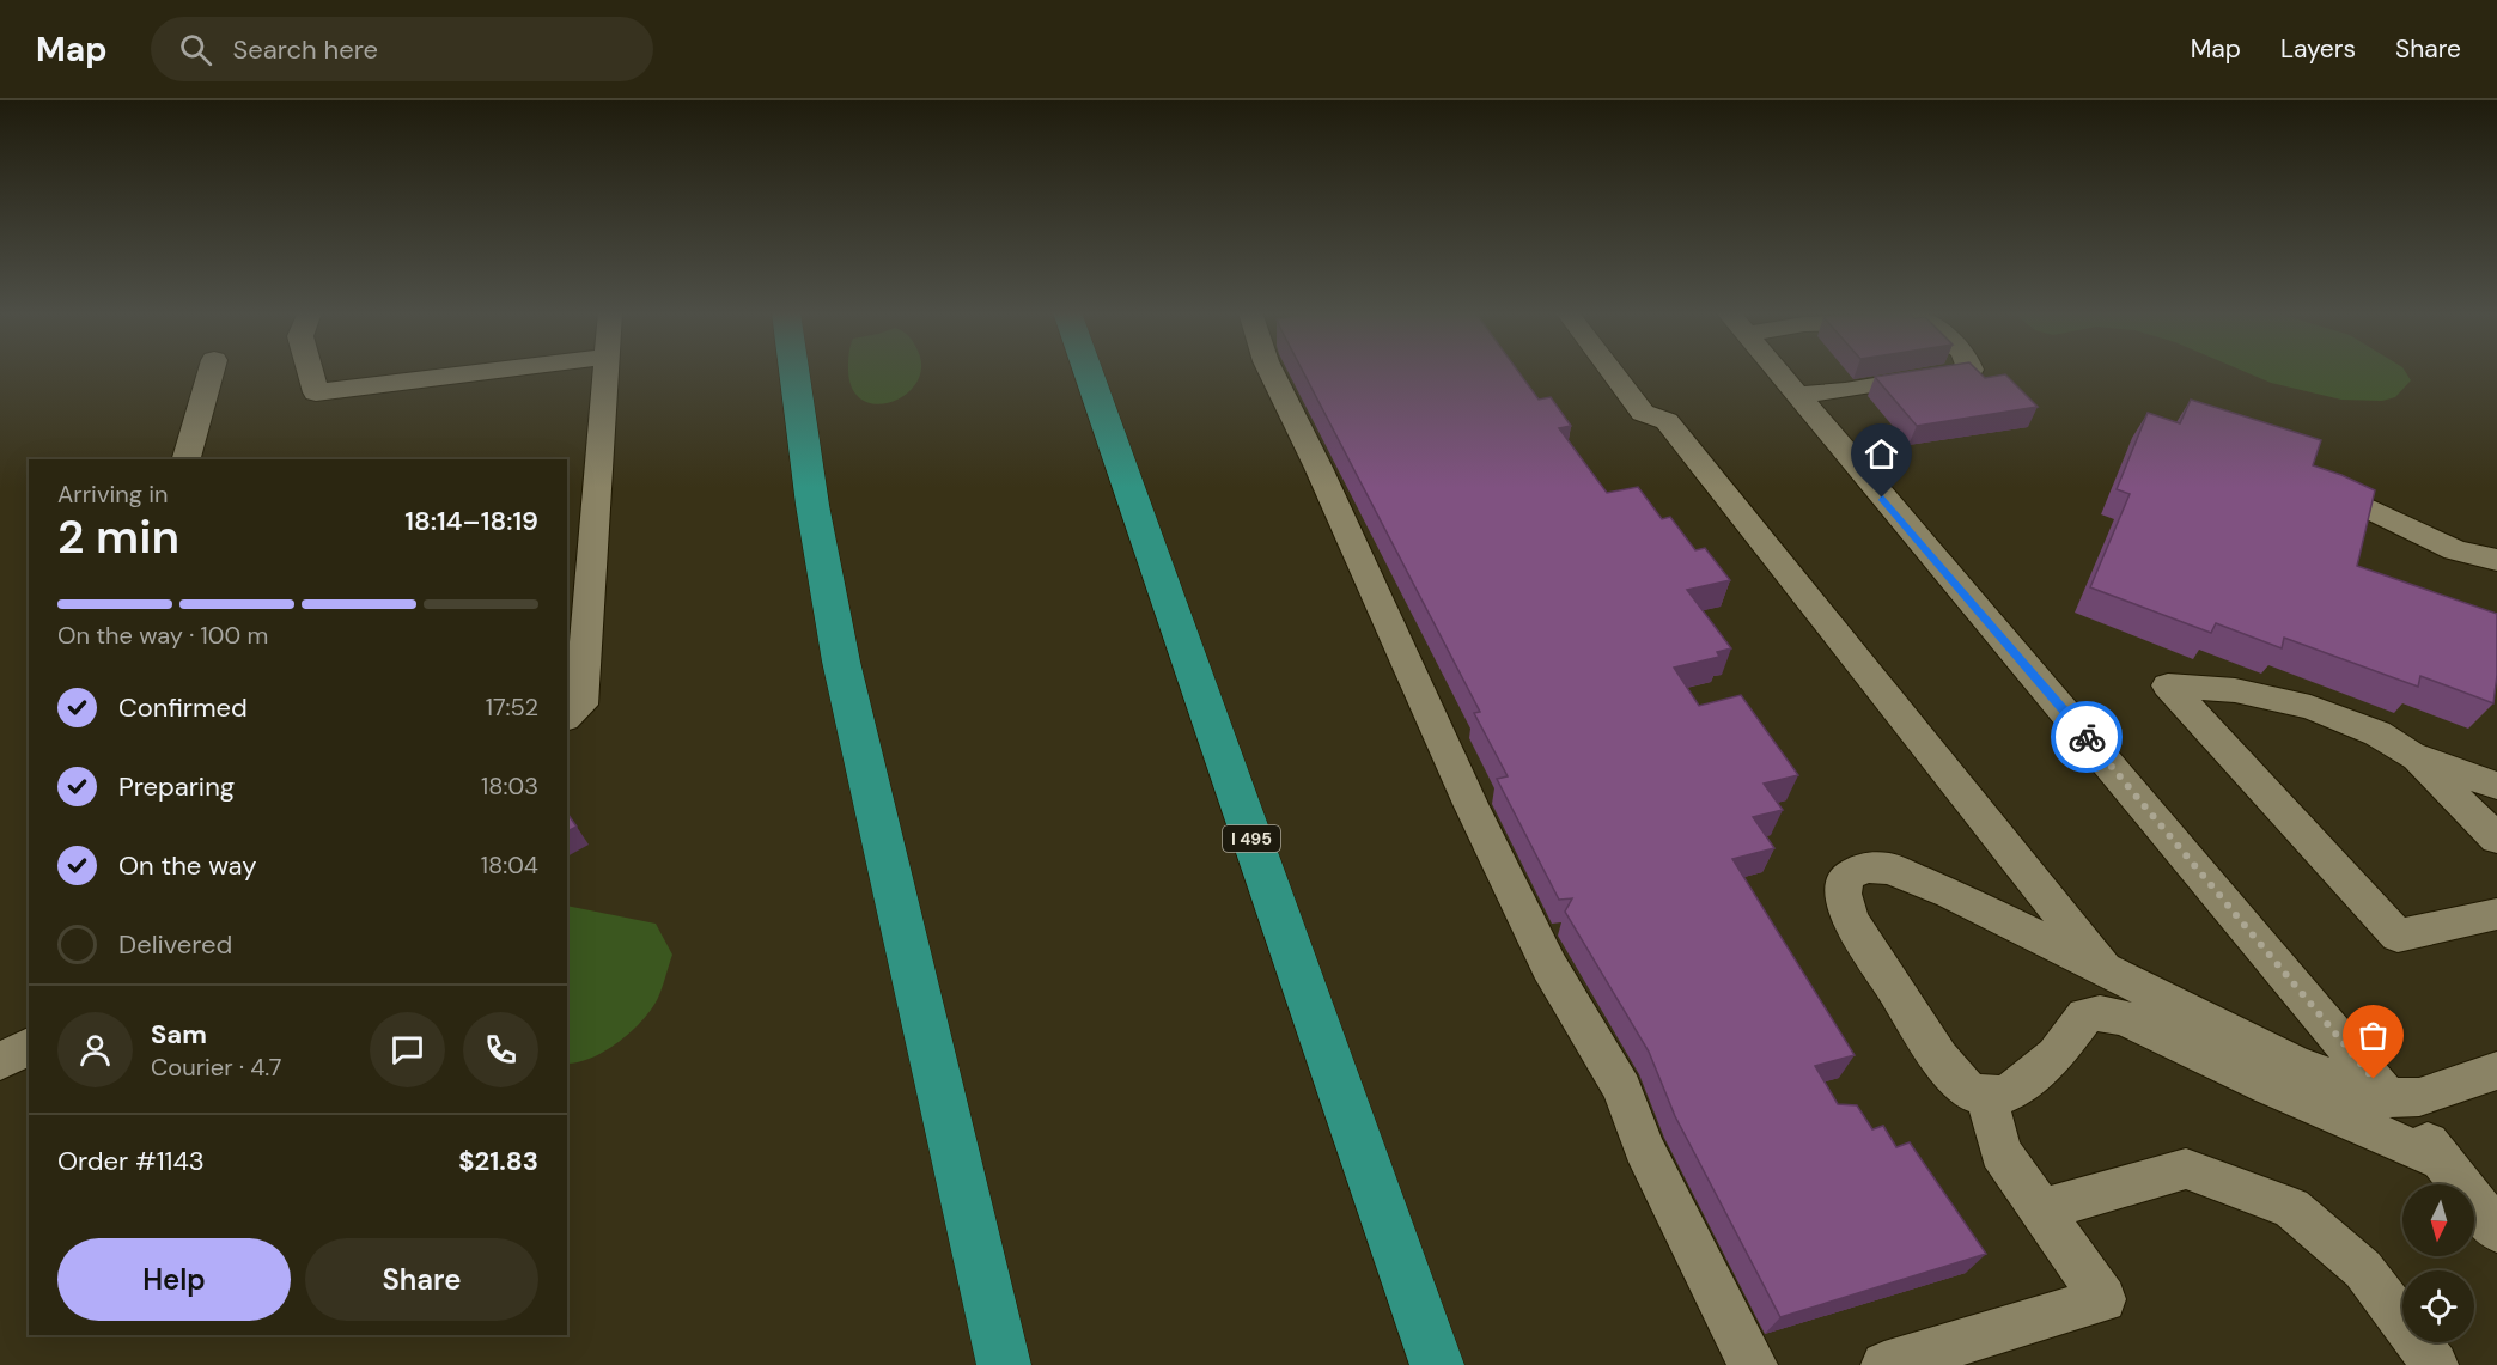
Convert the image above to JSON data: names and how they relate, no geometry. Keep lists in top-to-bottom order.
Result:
{
  "streets": {
    "highway": ["I 495"]
  },
  "north": "bottom",
  "page": {
    "header": "Map",
    "search": "Search here",
    "nav": ["Map", "Layers", "Share"],
    "heading": ["2 min", "Arriving in", "18:14–18:19"],
    "panel": [
      "Sam",
      "Courier · 4.7",
      "Order #1143",
      "$21.83"
    ],
    "bar": "On the way · 100 m",
    "list": [
      ["Confirmed", "17:52"],
      ["Preparing", "18:03"],
      ["On the way", "18:04"],
      "Delivered"
    ],
    "buttons": ["Help", "Share"]
  }
}
